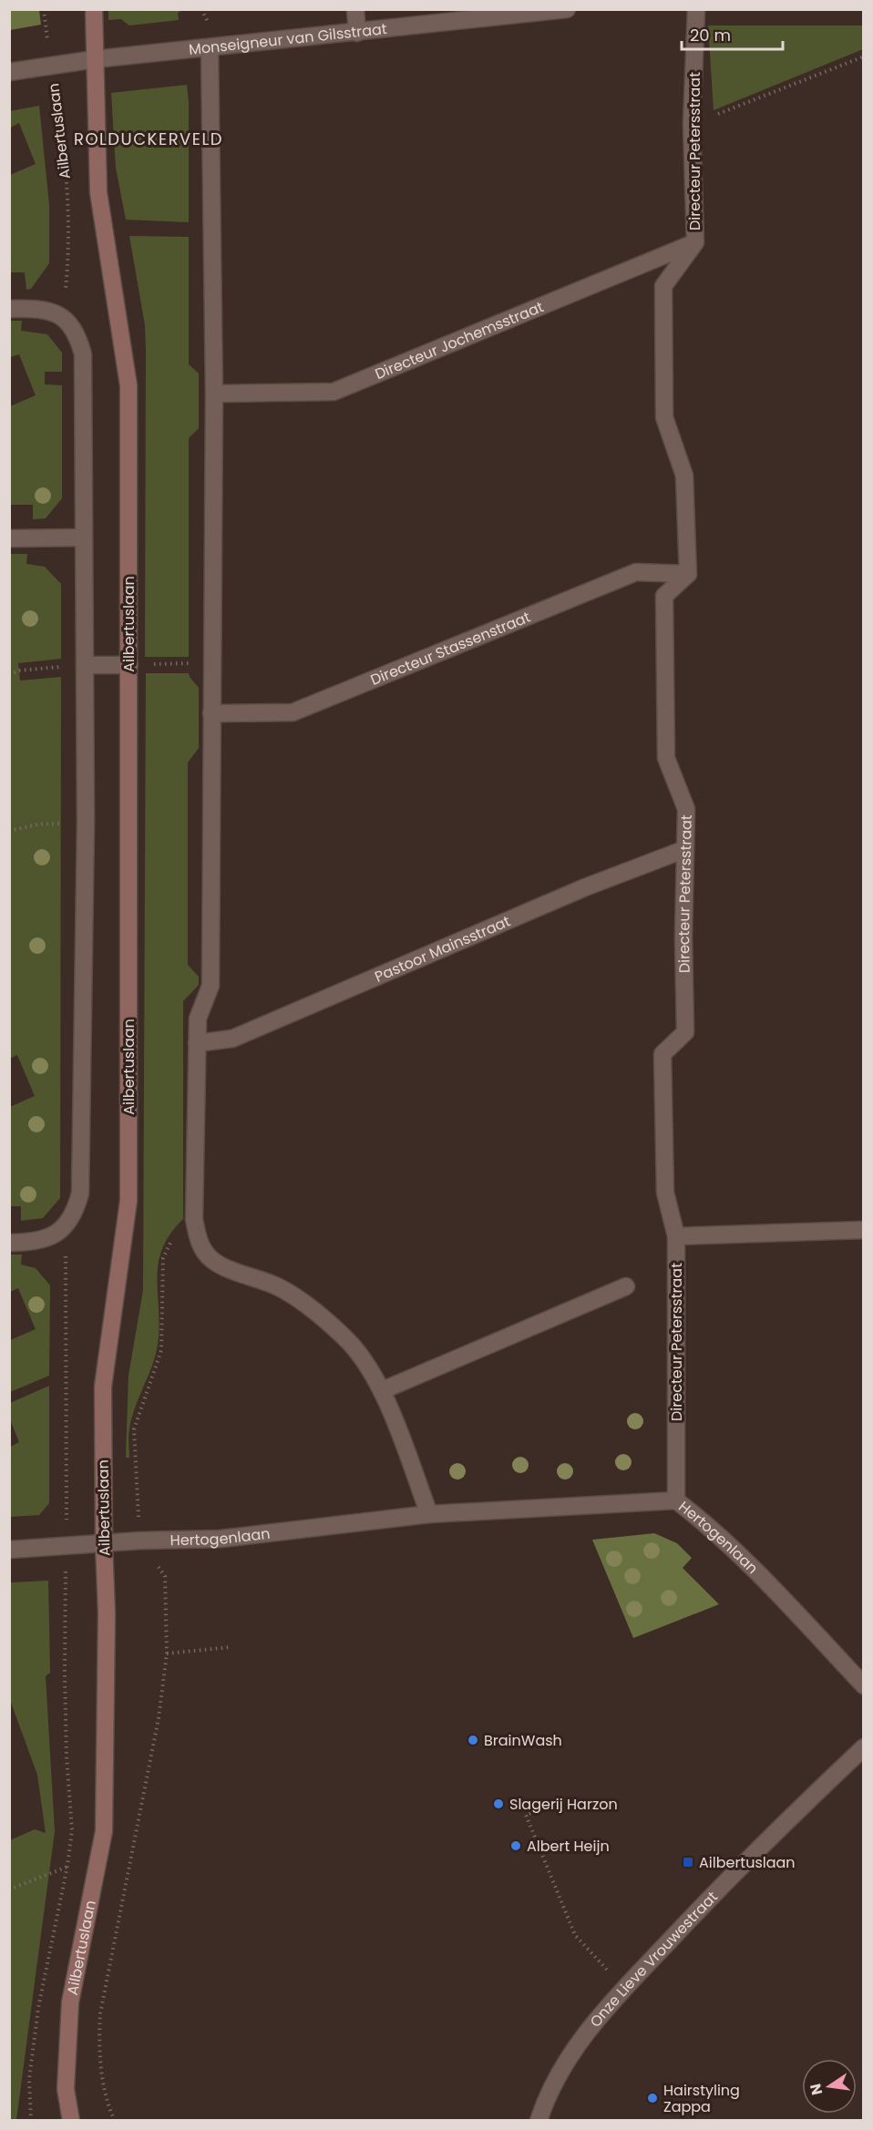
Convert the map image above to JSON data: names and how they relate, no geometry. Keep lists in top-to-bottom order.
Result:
{
  "streets": {
    "main road": ["Ailbertuslaan"],
    "street": [
      "Monseigneur van Gilsstraat",
      "Directeur Petersstraat",
      "Directeur Jochemsstraat",
      "Directeur Stassenstraat",
      "Pastoor Mainsstraat",
      "Hertogenlaan",
      "Onze Lieve Vrouwestraat"
    ]
  },
  "crossings": [
    ["Monseigneur van Gilsstraat", "Ailbertuslaan"],
    ["Ailbertuslaan", "Hertogenlaan"],
    ["Directeur Petersstraat", "Directeur Jochemsstraat"],
    ["Directeur Petersstraat", "Directeur Stassenstraat"],
    ["Directeur Petersstraat", "Pastoor Mainsstraat"],
    ["Directeur Petersstraat", "Hertogenlaan"]
  ],
  "districts": ["ROLDUCKERVELD"],
  "places": {
    "other": [
      "BrainWash",
      "Slagerij Harzon",
      "Albert Heijn",
      "Hairstyling Zappa"
    ],
    "transit": ["Ailbertuslaan"]
  },
  "scale_bar": "20 m",
  "north": "left"
}
